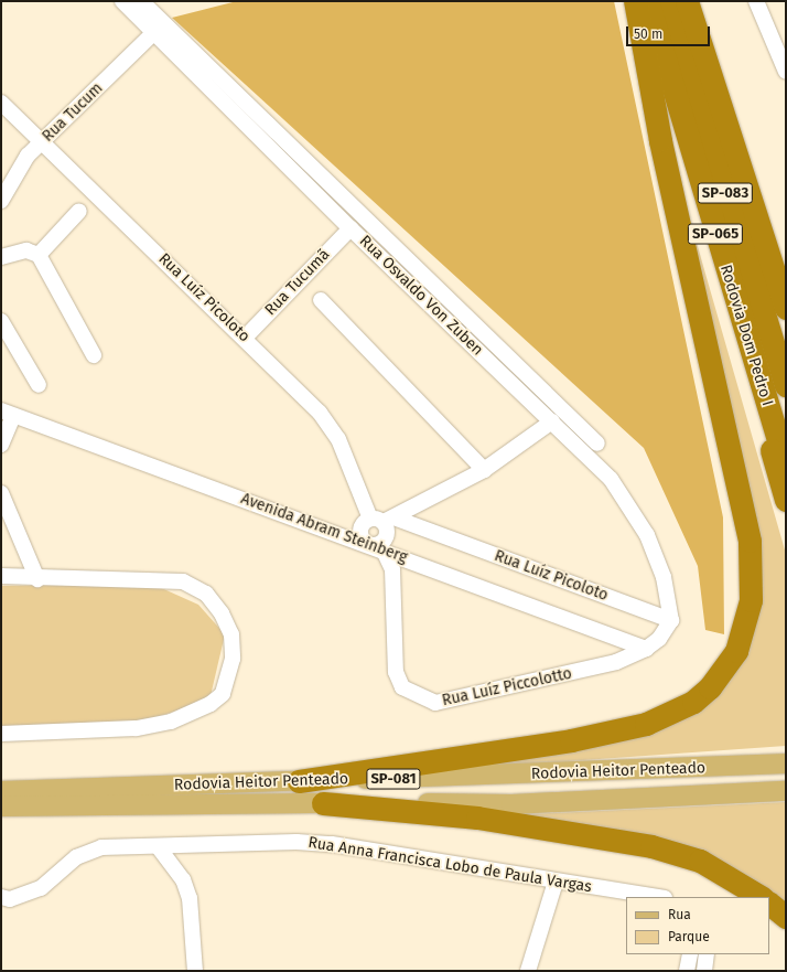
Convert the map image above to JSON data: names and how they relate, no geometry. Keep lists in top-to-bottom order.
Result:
{
  "streets": {
    "highway": ["SP-083", "SP-065", "Rodovia Dom Pedro I"],
    "main road": ["Rodovia Heitor Penteado", "SP-081"],
    "street": [
      "Rua Tucum",
      "Rua Tucumã",
      "Rua Osvaldo Von Zuben",
      "Rua Luíz Picoloto",
      "Avenida Abram Steinberg",
      "Rua Luíz Piccolotto",
      "Rua Anna Francisca Lobo de Paula Vargas"
    ]
  },
  "crossings": [
    ["Rua Tucum", "Rua Osvaldo Von Zuben"],
    ["Rua Tucum", "Rua Luíz Picoloto"],
    ["SP-083", "Rodovia Dom Pedro I"],
    ["Rua Tucumã", "Rua Osvaldo Von Zuben"],
    ["Rua Tucumã", "Rua Luíz Picoloto"],
    ["Rua Osvaldo Von Zuben", "Rua Luíz Picoloto"],
    ["Rua Luíz Picoloto", "Rua Luíz Piccolotto"],
    ["Avenida Abram Steinberg", "Rua Luíz Piccolotto"]
  ],
  "legend": ["Rua", "Parque"],
  "scale_bar": "50 m"
}
